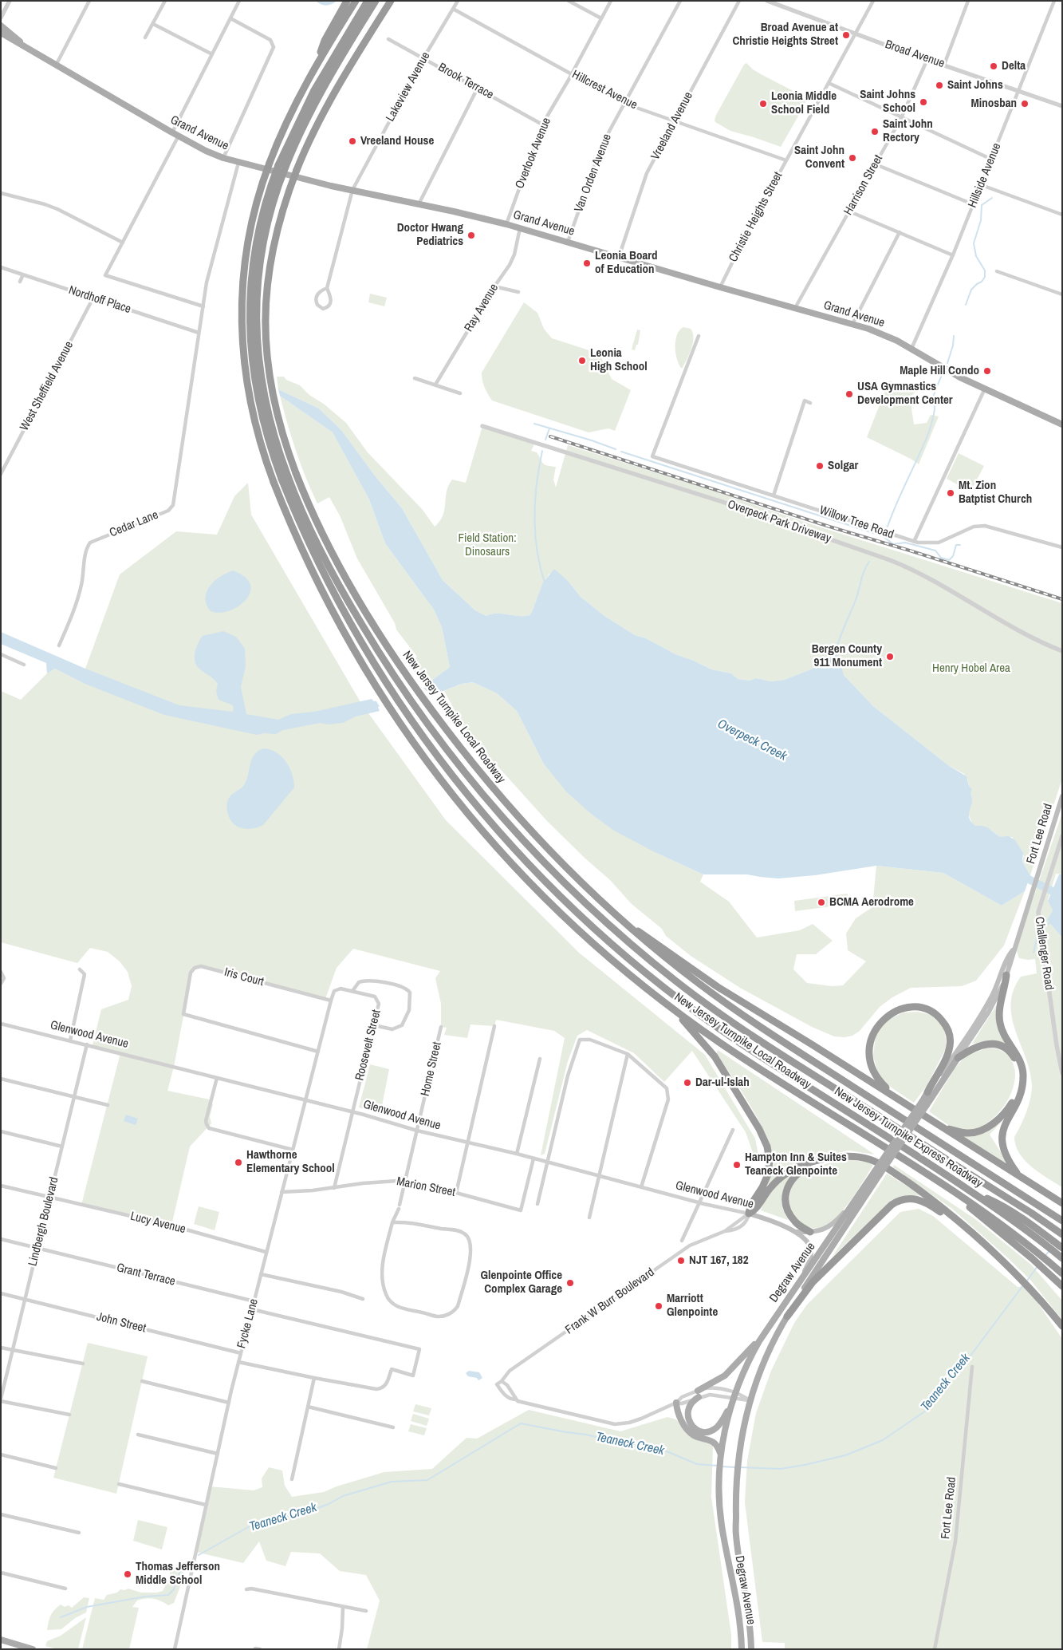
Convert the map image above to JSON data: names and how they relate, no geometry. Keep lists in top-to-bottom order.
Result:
{
  "streets": {
    "highway": ["New Jersey Turnpike Local Roadway", "New Jersey Turnpike Express Roadway"],
    "main road": [
      "Grand Avenue",
      "Fort Lee Road",
      "Glenwood Avenue",
      "Degraw Avenue"
    ],
    "street": [
      "Broad Avenue",
      "Brook Terrace",
      "Lakeview Avenue",
      "Hillcrest Avenue",
      "Vreeland Avenue",
      "Overlook Avenue",
      "Van Orden Avenue",
      "Hillside Avenue",
      "Harrison Street",
      "Christie Heights Street",
      "Nordhoff Place",
      "Ray Avenue",
      "West Sheffield Avenue",
      "Overpeck Park Driveway",
      "Willow Tree Road",
      "Cedar Lane",
      "Challenger Road",
      "Iris Court",
      "Roosevelt Street",
      "Home Street",
      "Marion Street",
      "Lindbergh Boulevard",
      "Lucy Avenue",
      "Grant Terrace",
      "Frank W Burr Boulevard",
      "John Street",
      "Fycke Lane"
    ]
  },
  "crossings": [
    ["Broad Avenue", "Hillside Avenue"],
    ["Broad Avenue", "Harrison Street"],
    ["Broad Avenue", "Christie Heights Street"],
    ["Brook Terrace", "Lakeview Avenue"],
    ["Brook Terrace", "Overlook Avenue"],
    ["Lakeview Avenue", "Hillcrest Avenue"],
    ["Lakeview Avenue", "Grand Avenue"],
    ["Hillcrest Avenue", "Vreeland Avenue"],
    ["Hillcrest Avenue", "Overlook Avenue"],
    ["Hillcrest Avenue", "Van Orden Avenue"],
    ["Hillcrest Avenue", "Christie Heights Street"],
    ["Vreeland Avenue", "Grand Avenue"],
    ["Grand Avenue", "Overlook Avenue"],
    ["Grand Avenue", "Van Orden Avenue"],
    ["Grand Avenue", "Hillside Avenue"],
    ["Grand Avenue", "Harrison Street"],
    ["Grand Avenue", "Christie Heights Street"],
    ["Grand Avenue", "Ray Avenue"],
    ["Grand Avenue", "Cedar Lane"],
    ["Nordhoff Place", "West Sheffield Avenue"],
    ["Nordhoff Place", "Cedar Lane"],
    ["Fort Lee Road", "Degraw Avenue"],
    ["Iris Court", "Fycke Lane"],
    ["Glenwood Avenue", "Roosevelt Street"],
    ["Glenwood Avenue", "Home Street"],
    ["Glenwood Avenue", "Marion Street"],
    ["Glenwood Avenue", "Lindbergh Boulevard"],
    ["Glenwood Avenue", "Degraw Avenue"],
    ["Glenwood Avenue", "Frank W Burr Boulevard"],
    ["Glenwood Avenue", "Fycke Lane"],
    ["Roosevelt Street", "Marion Street"],
    ["Home Street", "Marion Street"],
    ["Marion Street", "Fycke Lane"],
    ["Lindbergh Boulevard", "Lucy Avenue"],
    ["Lindbergh Boulevard", "Grant Terrace"],
    ["Lindbergh Boulevard", "John Street"],
    ["Lucy Avenue", "Fycke Lane"],
    ["Degraw Avenue", "Frank W Burr Boulevard"],
    ["Grant Terrace", "Fycke Lane"],
    ["John Street", "Fycke Lane"]
  ],
  "water": ["Overpeck Creek", "Teaneck Creek"],
  "parks": ["Field Station: Dinosaurs", "Henry Hobel Area"],
  "places": [
    "Broad Avenue at Christie Heights Street",
    "Delta",
    "Saint Johns",
    "Saint Johns School",
    "Leonia Middle School Field",
    "Minosban",
    "Saint John Rectory",
    "Vreeland House",
    "Saint John Convent",
    "Doctor Hwang Pediatrics",
    "Leonia Board of Education",
    "Leonia High School",
    "Maple Hill Condo",
    "USA Gymnastics Development Center",
    "Solgar",
    "Mt. Zion Batptist Church",
    "Bergen County 911 Monument",
    "BCMA Aerodrome",
    "Dar-ul-Islah",
    "Hawthorne Elementary School",
    "Hampton Inn & Suites Teaneck Glenpointe",
    "NJT 167, 182",
    "Glenpointe Office Complex Garage",
    "Marriott Glenpointe",
    "Thomas Jefferson Middle School"
  ]
}
